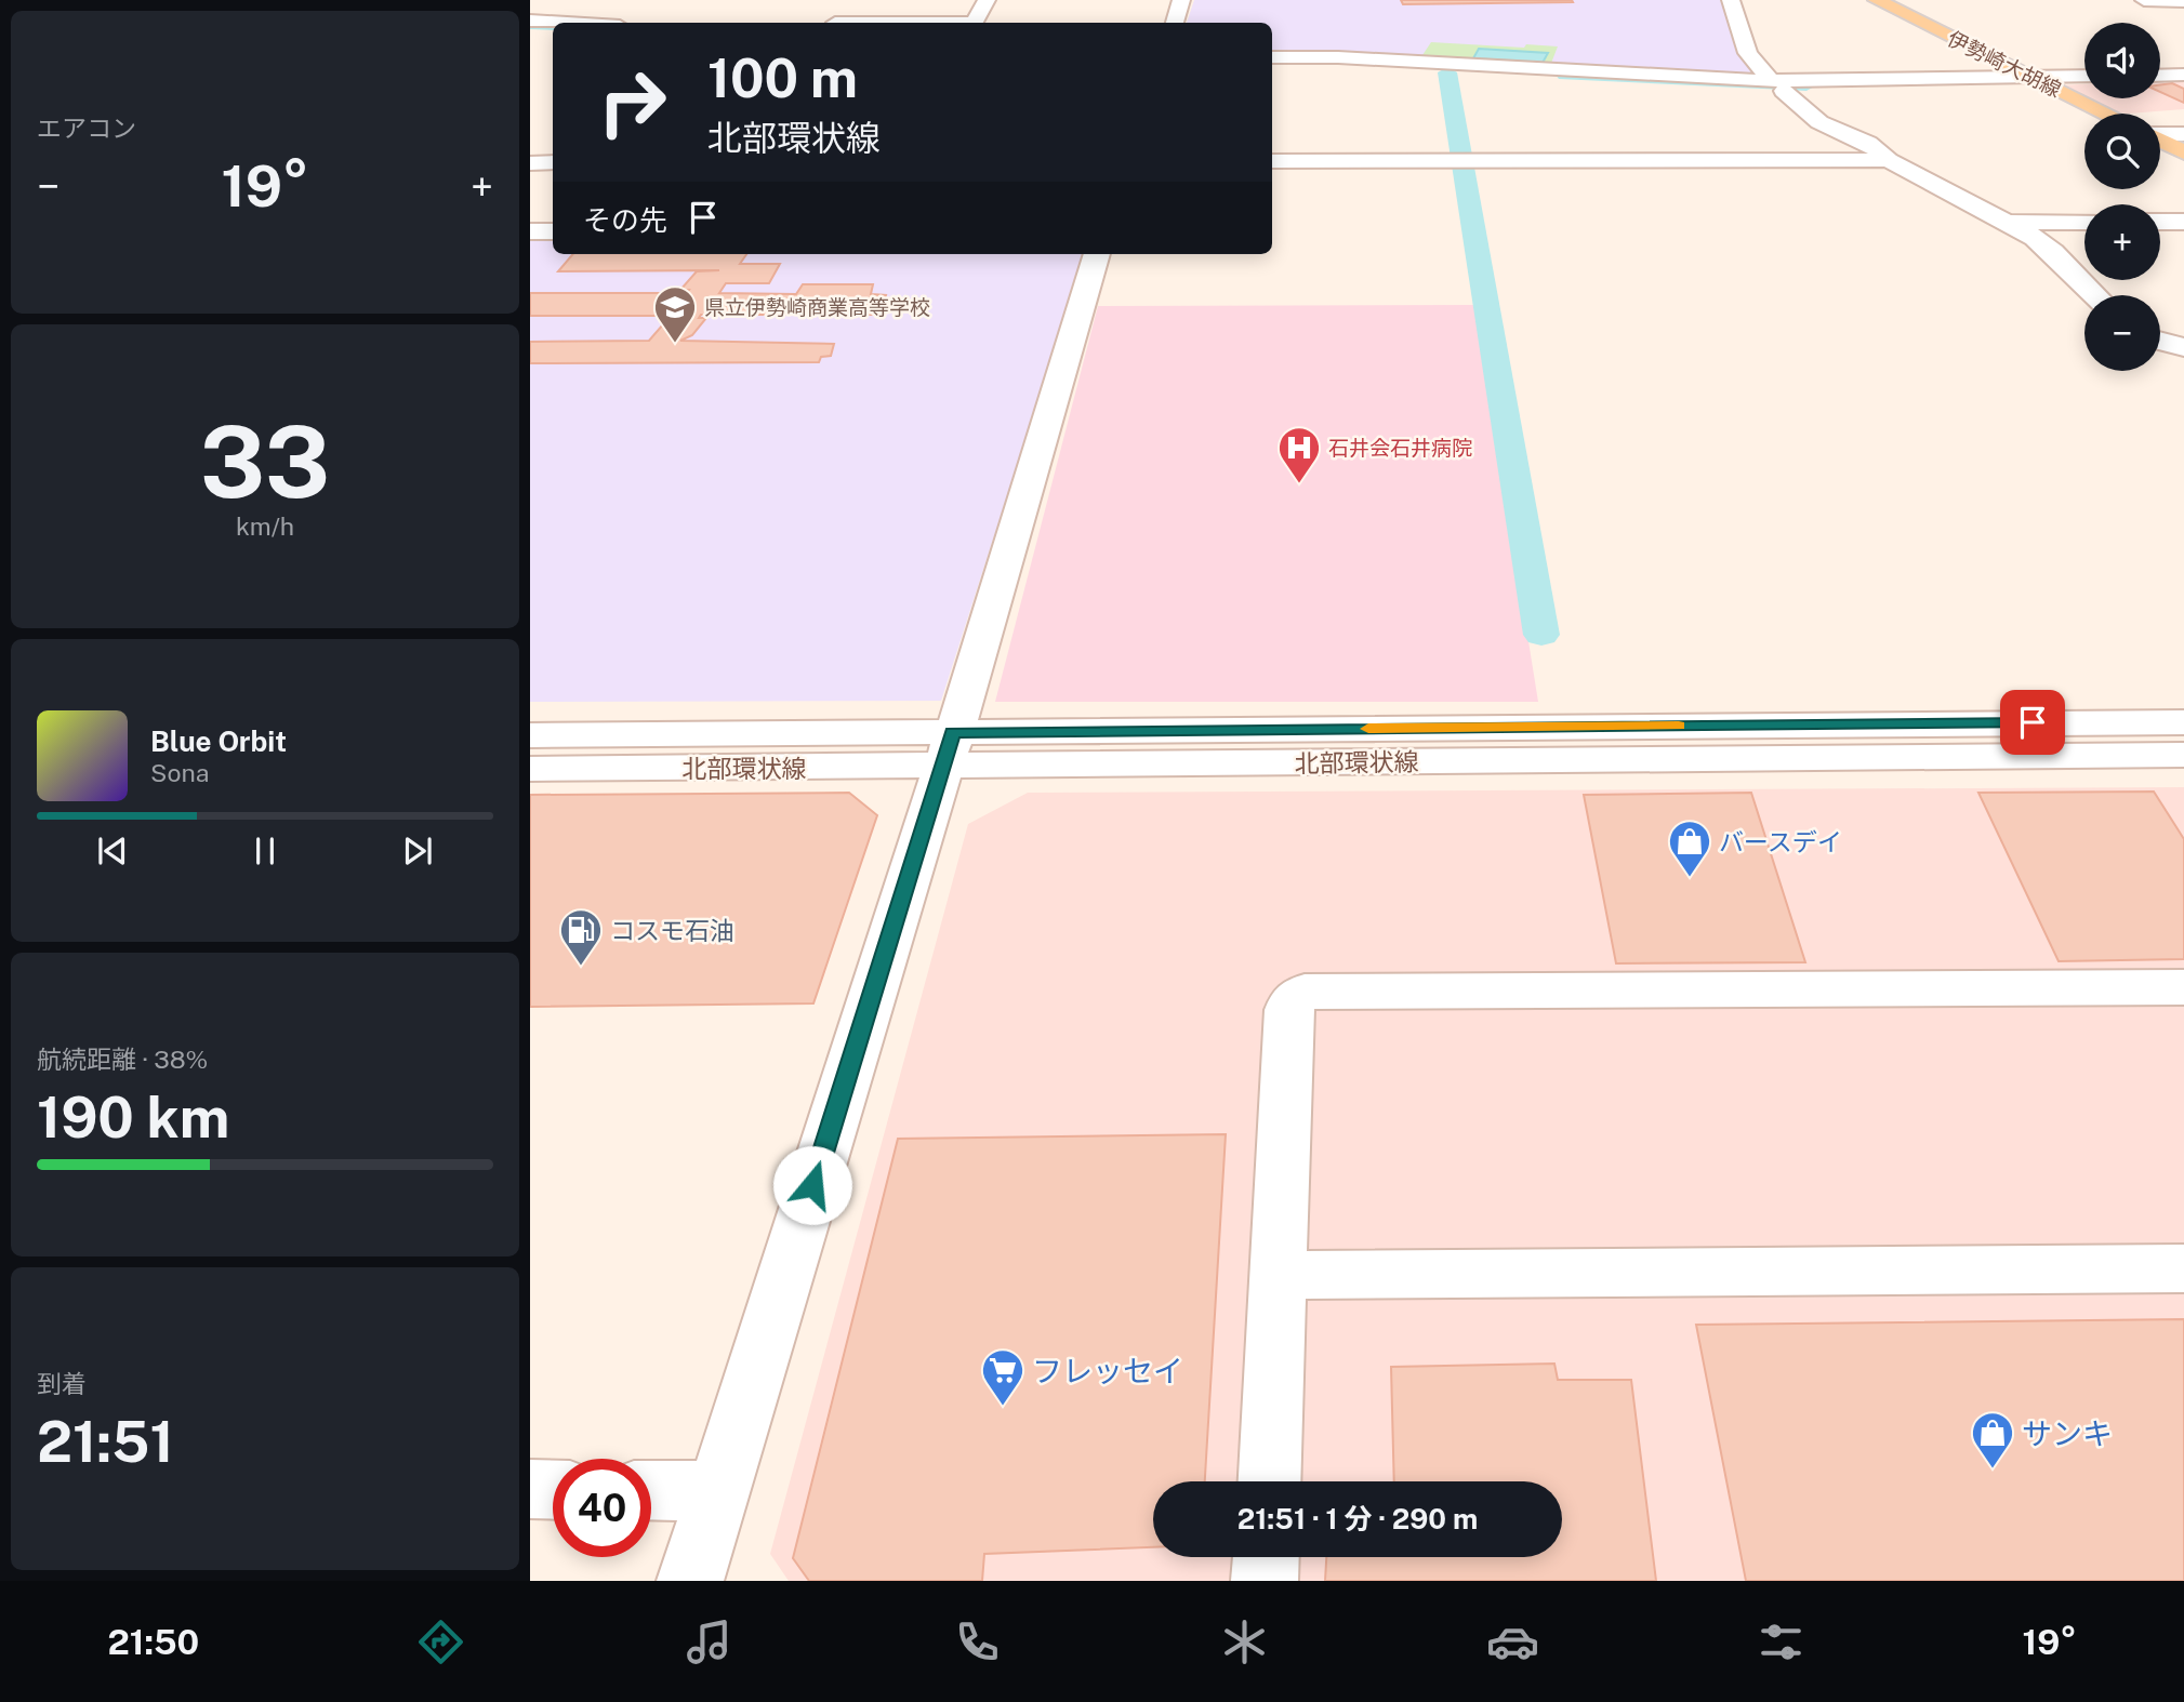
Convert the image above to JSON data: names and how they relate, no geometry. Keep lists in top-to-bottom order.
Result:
{
  "streets": {
    "main road": ["伊勢崎大胡線"],
    "street": ["北部環状線"]
  },
  "places": {
    "school or university": ["県立伊勢崎商業高等学校"],
    "hospital": ["石井会石井病院"],
    "shop": ["バースデイ", "サンキ"],
    "fuel station": ["コスモ石油"],
    "supermarket": ["フレッセイ"]
  },
  "page": {
    "tile": [
      "エアコン",
      ["33", "km/h"],
      ["航続距離 · 38%", "190 km"],
      ["到着", "21:51"]
    ],
    "map_buttons": ["+", "−"],
    "turn": ["100 m", "北部環状線"],
    "heat": ["−", "19°", "+"],
    "then": "その先",
    "song": ["Blue Orbit", "Sona"],
    "limit": "40",
    "trip": "21:51 · 1 分 · 290 m",
    "tabs": ["21:50", "19°"]
  }
}
